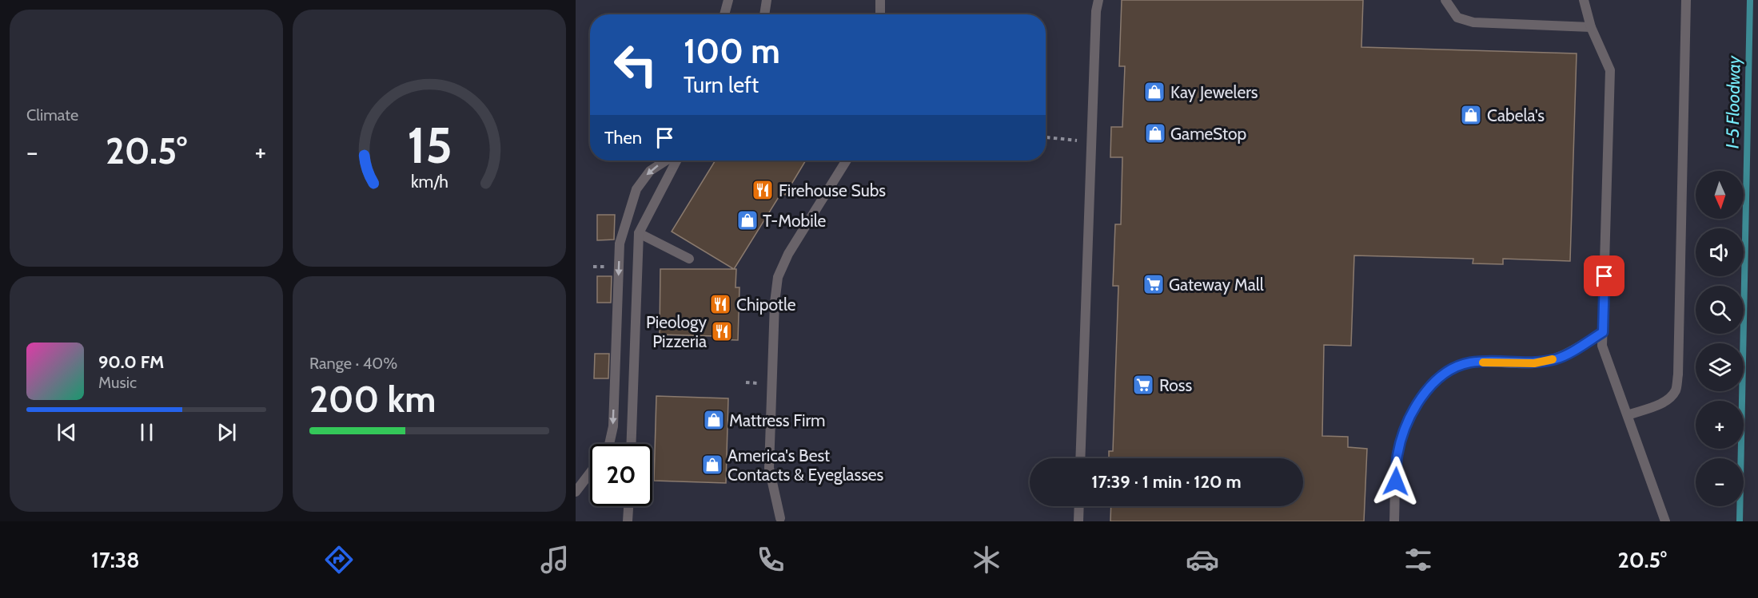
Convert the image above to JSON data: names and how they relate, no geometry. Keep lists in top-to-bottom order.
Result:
{
  "water": ["I-5 Floodway"],
  "places": {
    "shop": [
      "Kay Jewelers",
      "Cabela's",
      "GameStop",
      "T-Mobile",
      "Mattress Firm",
      "America's Best Contacts & Eyeglasses"
    ],
    "restaurant": ["Firehouse Subs", "Chipotle", "Pieology Pizzeria"],
    "supermarket": ["Gateway Mall", "Ross"]
  },
  "north": "bottom",
  "page": {
    "tile": [
      "Climate",
      ["Range · 40%", "200 km"]
    ],
    "turn": ["100 m", "Turn left"],
    "then": "Then",
    "heat": ["−", "20.5°", "+"],
    "map_buttons": ["+", "−"],
    "song": ["90.0 FM", "Music"],
    "limit": "20",
    "trip": "17:39 · 1 min · 120 m",
    "tabs": ["17:38", "20.5°"],
    "gauge": ["15", "km/h"]
  }
}
